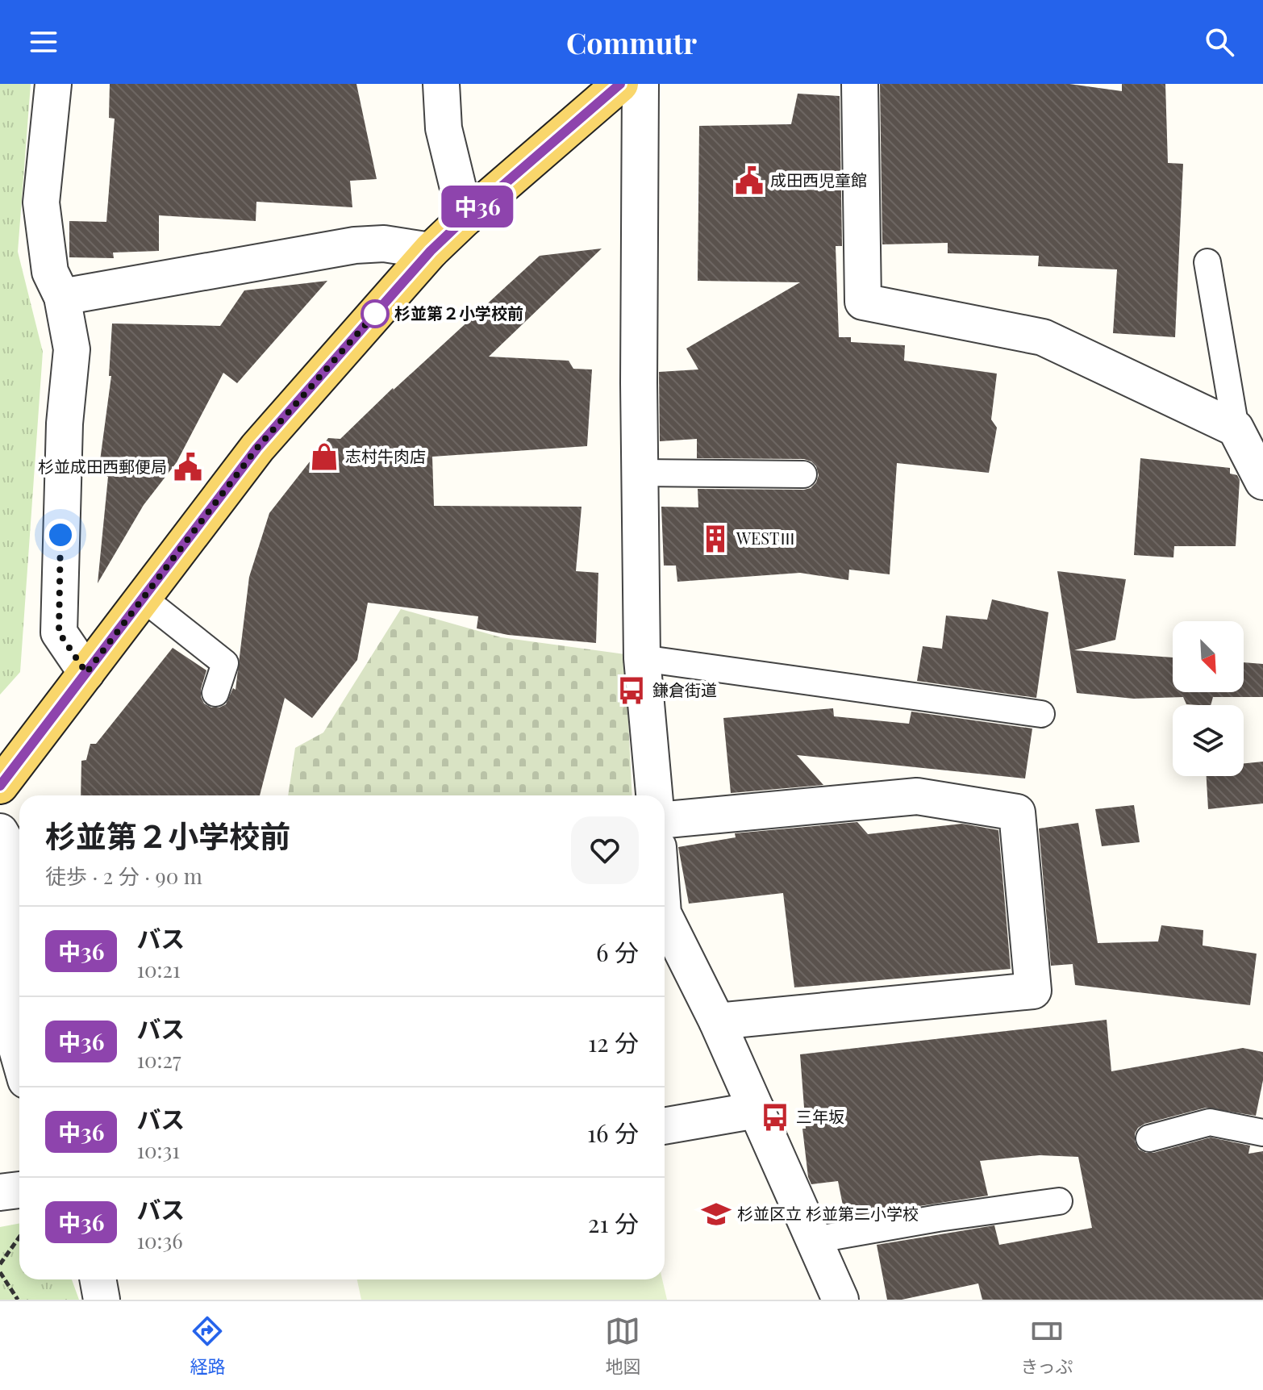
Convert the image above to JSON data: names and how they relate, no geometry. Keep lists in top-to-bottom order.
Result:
{
  "places": {
    "public building": ["成田西児童館", "杉並成田西郵便局"],
    "other": ["杉並第２小学校前"],
    "shop": ["志村牛肉店"],
    "building": ["WESTⅢ"],
    "bus stop": ["鎌倉街道", "三年坂"],
    "school or university": ["杉並区立 杉並第二小学校"]
  },
  "lines": ["bus line 中36"],
  "north": "bottom right",
  "page": {
    "header": "Commutr",
    "on_map": "中36",
    "heading": ["杉並第２小学校前", "徒歩 · 2 分 · 90 m"],
    "list": [
      {
        "mark": "中36",
        "name": "バス",
        "note": "10:21",
        "value": "6 分"
      },
      {
        "mark": "中36",
        "name": "バス",
        "note": "10:27",
        "value": "12 分"
      },
      {
        "mark": "中36",
        "name": "バス",
        "note": "10:31",
        "value": "16 分"
      },
      {
        "mark": "中36",
        "name": "バス",
        "note": "10:36",
        "value": "21 分"
      }
    ],
    "tabs": ["経路", "地図", "きっぷ"]
  }
}
